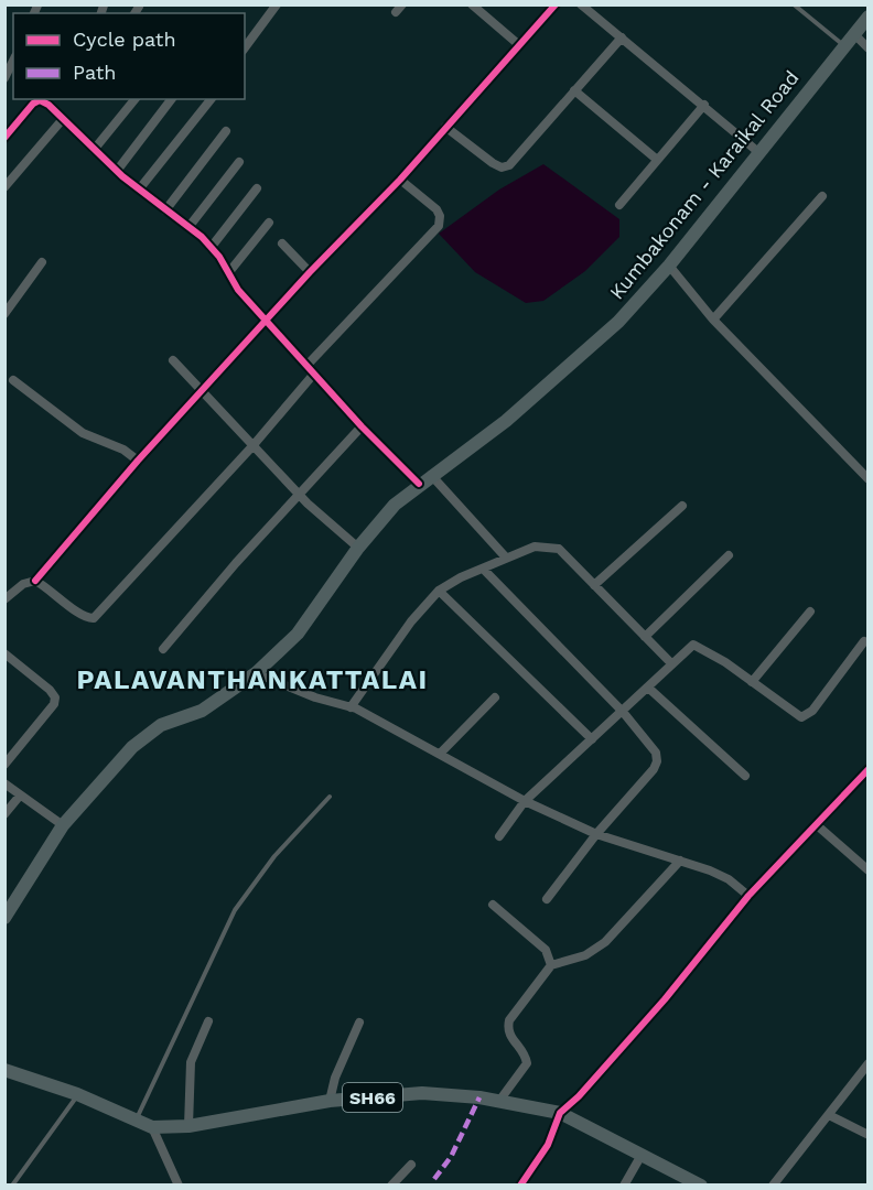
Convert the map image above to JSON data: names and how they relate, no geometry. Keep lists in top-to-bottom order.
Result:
{
  "streets": {
    "main road": ["Kumbakonam - Karaikal Road", "SH66"]
  },
  "districts": ["PALAVANTHANKATTALAI"],
  "legend": ["Cycle path", "Path"]
}
